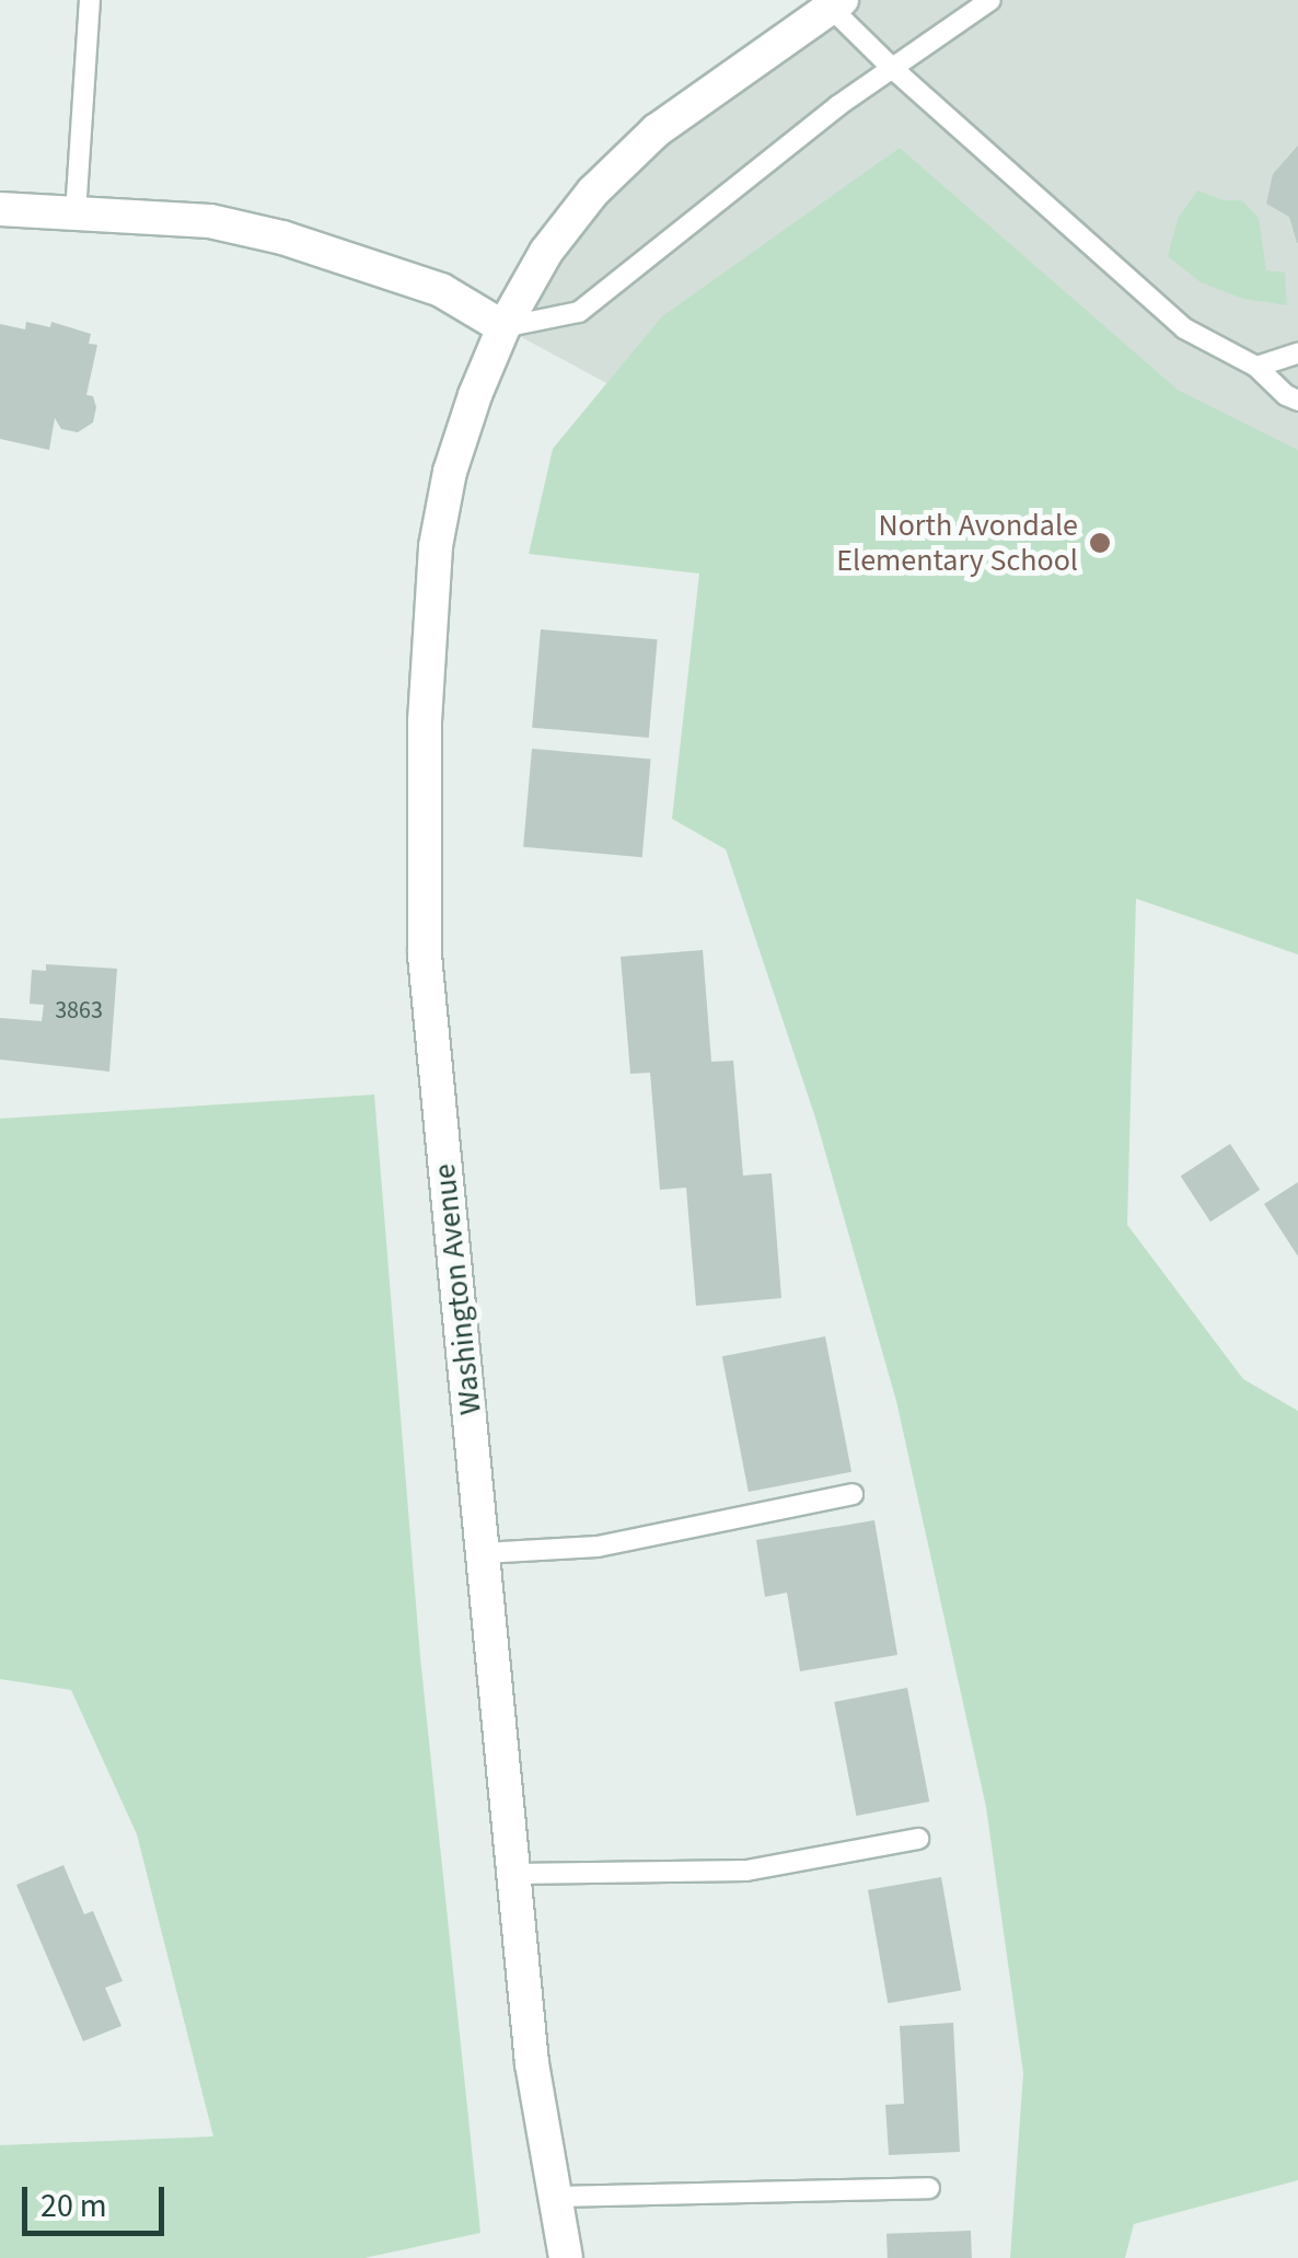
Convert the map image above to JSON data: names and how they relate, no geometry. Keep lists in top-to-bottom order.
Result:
{
  "streets": {
    "street": ["Washington Avenue"]
  },
  "places": ["North Avondale Elementary School"],
  "house_numbers": ["3863"],
  "scale_bar": "20 m"
}
